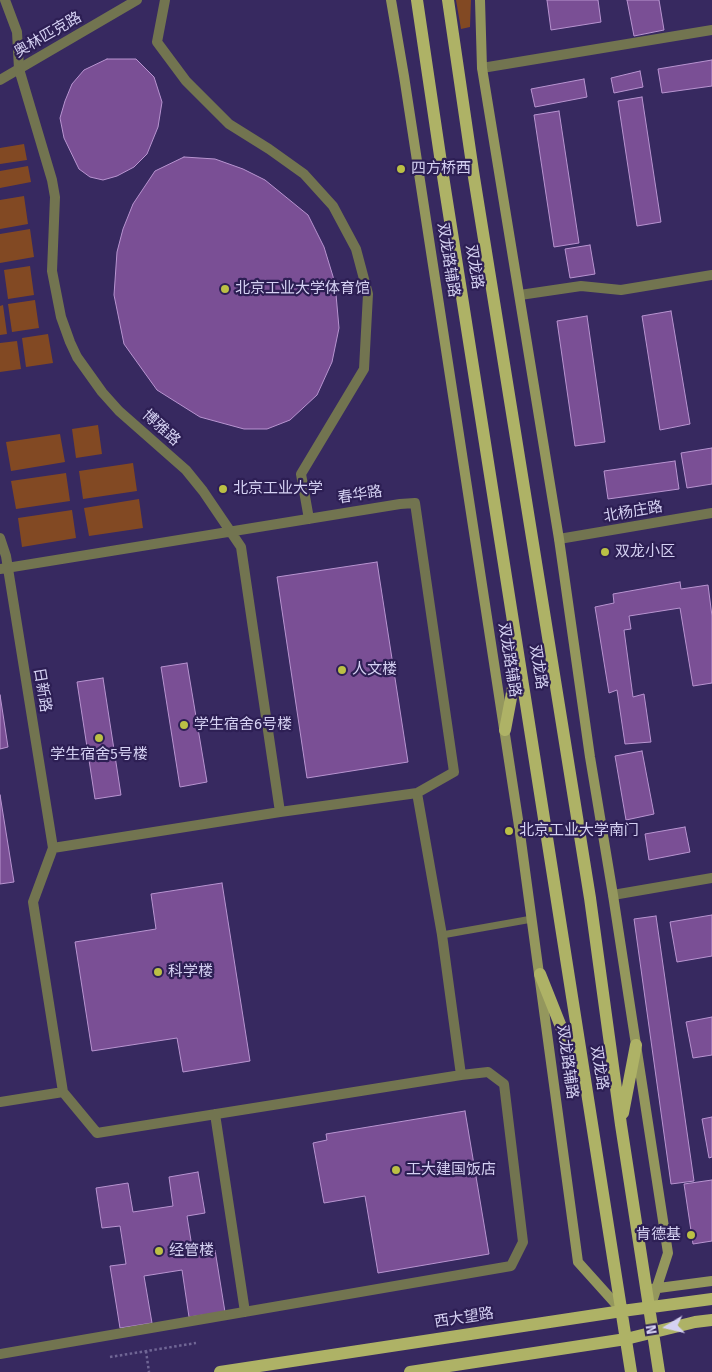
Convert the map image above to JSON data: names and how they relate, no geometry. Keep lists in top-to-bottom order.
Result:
{
  "streets": {
    "main road": ["双龙路辅路", "双龙路", "西大望路"],
    "street": [
      "奥林匹克路",
      "博雅路",
      "春华路",
      "北杨庄路",
      "日新路"
    ]
  },
  "crossings": [
    ["奥林匹克路", "博雅路"],
    ["双龙路辅路", "双龙路"],
    ["双龙路辅路", "西大望路"],
    ["双龙路", "西大望路"],
    ["博雅路", "春华路"],
    ["春华路", "日新路"]
  ],
  "places": [
    "四方桥西",
    "北京工业大学体育馆",
    "北京工业大学",
    "双龙小区",
    "人文楼",
    "学生宿舍6号楼",
    "学生宿舍5号楼",
    "北京工业大学南门",
    "科学楼",
    "工大建国饭店",
    "肯德基",
    "经管楼"
  ],
  "north": "left"
}
